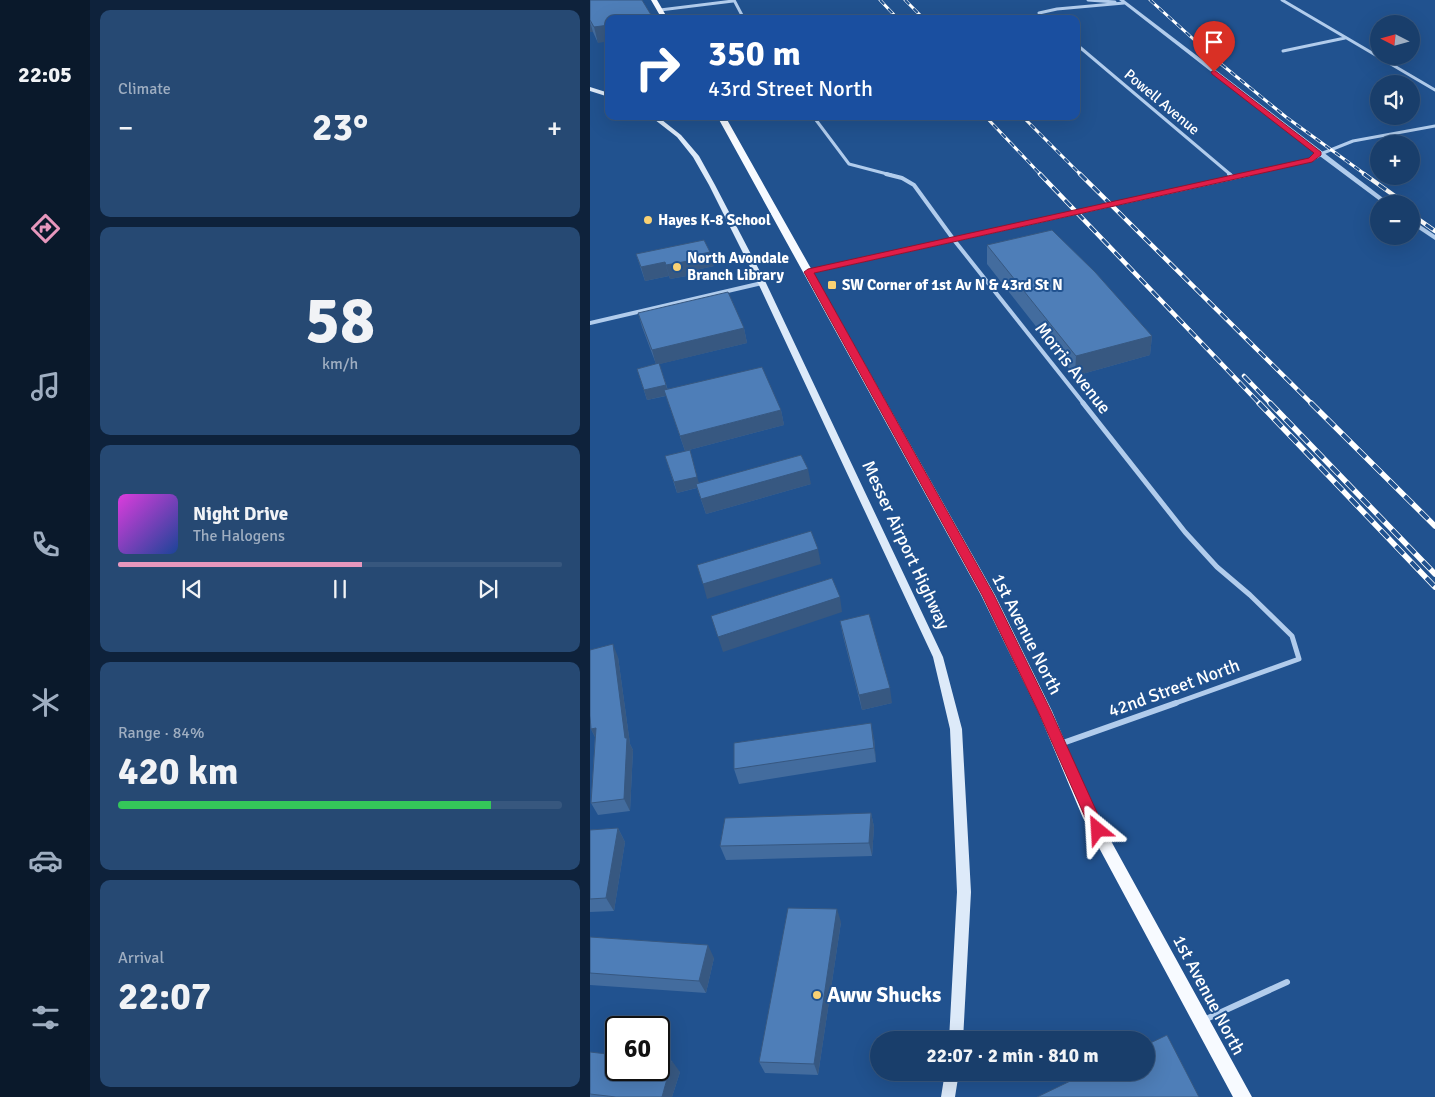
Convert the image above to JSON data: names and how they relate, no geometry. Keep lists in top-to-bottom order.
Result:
{
  "streets": {
    "main road": ["Messer Airport Highway", "1st Avenue North"],
    "street": ["Powell Avenue", "Morris Avenue", "42nd Street North"]
  },
  "crossings": [
    ["Morris Avenue", "42nd Street North"],
    ["1st Avenue North", "42nd Street North"]
  ],
  "places": {
    "other": ["Hayes K-8 School", "North Avondale Branch Library", "Aww Shucks"],
    "transit": ["SW Corner of 1st Av N & 43rd St N"]
  },
  "north": "left",
  "page": {
    "tabs": "22:05",
    "tile": [
      "Climate",
      ["58", "km/h"],
      ["Range · 84%", "420 km"],
      ["Arrival", "22:07"]
    ],
    "map_buttons": ["+", "−"],
    "turn": ["350 m", "43rd Street North"],
    "heat": ["−", "23°", "+"],
    "song": ["Night Drive", "The Halogens"],
    "limit": "60",
    "trip": "22:07 · 2 min · 810 m"
  }
}
